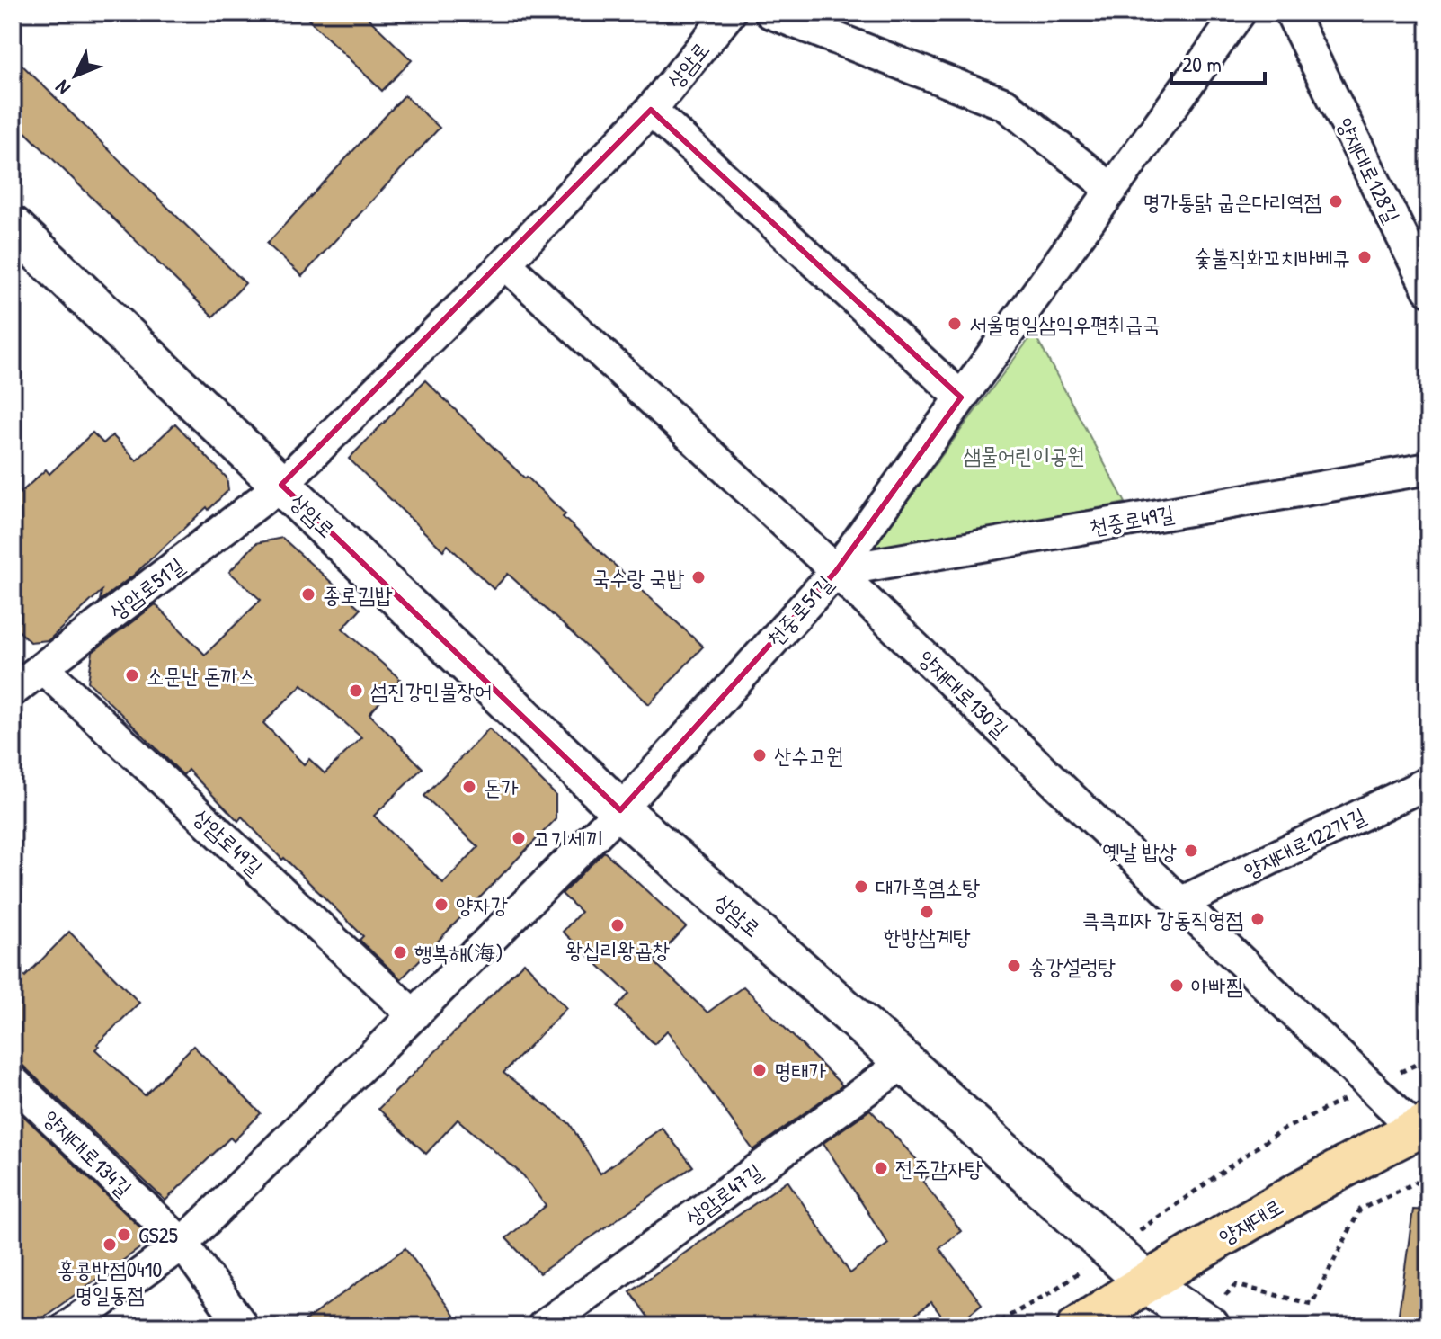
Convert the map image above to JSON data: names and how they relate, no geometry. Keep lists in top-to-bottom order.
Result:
{
  "streets": {
    "main road": ["양재대로"],
    "street": [
      "상암로",
      "양재대로128길",
      "천중로49길",
      "상암로51길",
      "천중로51길",
      "양재대로130길",
      "상암로49길",
      "양재대로122가길",
      "양재대로134길",
      "상암로47길"
    ]
  },
  "crossings": [
    ["상암로", "상암로51길"],
    ["상암로", "천중로51길"],
    ["상암로", "양재대로130길"],
    ["상암로", "상암로47길"],
    ["상암로", "양재대로"],
    ["천중로49길", "천중로51길"],
    ["천중로49길", "양재대로130길"],
    ["상암로51길", "상암로49길"],
    ["천중로51길", "양재대로130길"],
    ["양재대로130길", "양재대로122가길"],
    ["양재대로130길", "양재대로"]
  ],
  "parks": ["샘물어린이공원"],
  "places": [
    "명가통닭 굽은다리역점",
    "숯불직화꼬치바베큐",
    "서울명일삼익우편취급국",
    "국수랑 국밥",
    "종로김밥",
    "소문난 돈까스",
    "섬진강민물장어",
    "산수고원",
    "돈가",
    "고기세끼",
    "옛날 밥상",
    "대가흑염소탕",
    "양자강",
    "한방삼계탕",
    "큭큭피자 강동직영점",
    "왕십리왕곱창",
    "행복해(海)",
    "송강설렁탕",
    "아빠찜",
    "명태가",
    "전주감자탕",
    "GS25",
    "홍콩반점0410 명일동점"
  ],
  "scale_bar": "20 m",
  "north": "bottom left"
}
